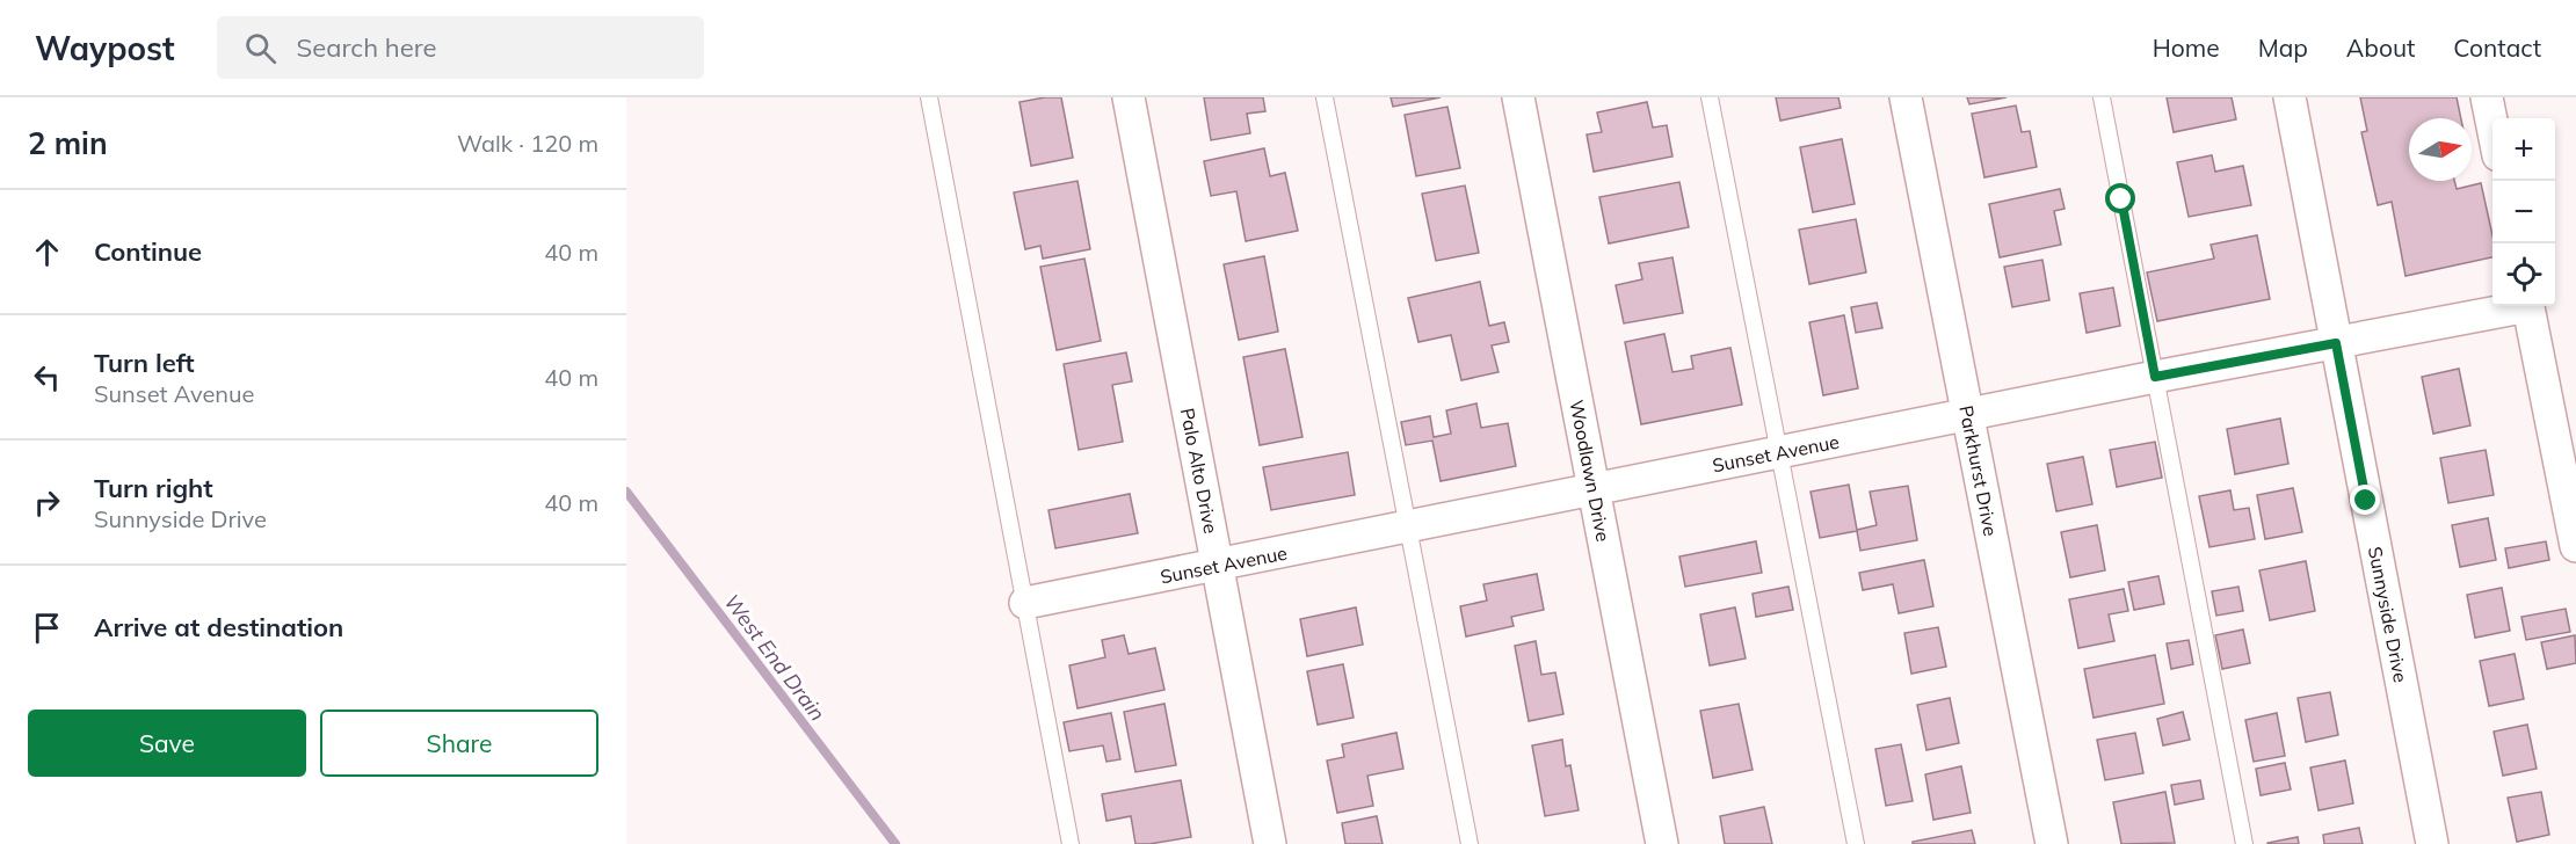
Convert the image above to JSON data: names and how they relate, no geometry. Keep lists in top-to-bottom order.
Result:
{
  "streets": {
    "street": [
      "Sunset Avenue",
      "Palo Alto Drive",
      "Woodlawn Drive",
      "Parkhurst Drive",
      "Sunnyside Drive"
    ]
  },
  "crossings": [
    ["Sunset Avenue", "Palo Alto Drive"],
    ["Sunset Avenue", "Woodlawn Drive"],
    ["Sunset Avenue", "Parkhurst Drive"],
    ["Sunset Avenue", "Sunnyside Drive"]
  ],
  "water": ["West End Drain"],
  "north": "right",
  "page": {
    "header": "Waypost",
    "search": "Search here",
    "nav": [
      "Home",
      "Map",
      "About",
      "Contact"
    ],
    "heading": ["2 min", "Walk · 120 m"],
    "map_buttons": ["+", "−"],
    "list": [
      ["Continue", "40 m"],
      ["Turn left", "Sunset Avenue", "40 m"],
      ["Turn right", "Sunnyside Drive", "40 m"],
      "Arrive at destination"
    ],
    "buttons": ["Save", "Share"]
  }
}
